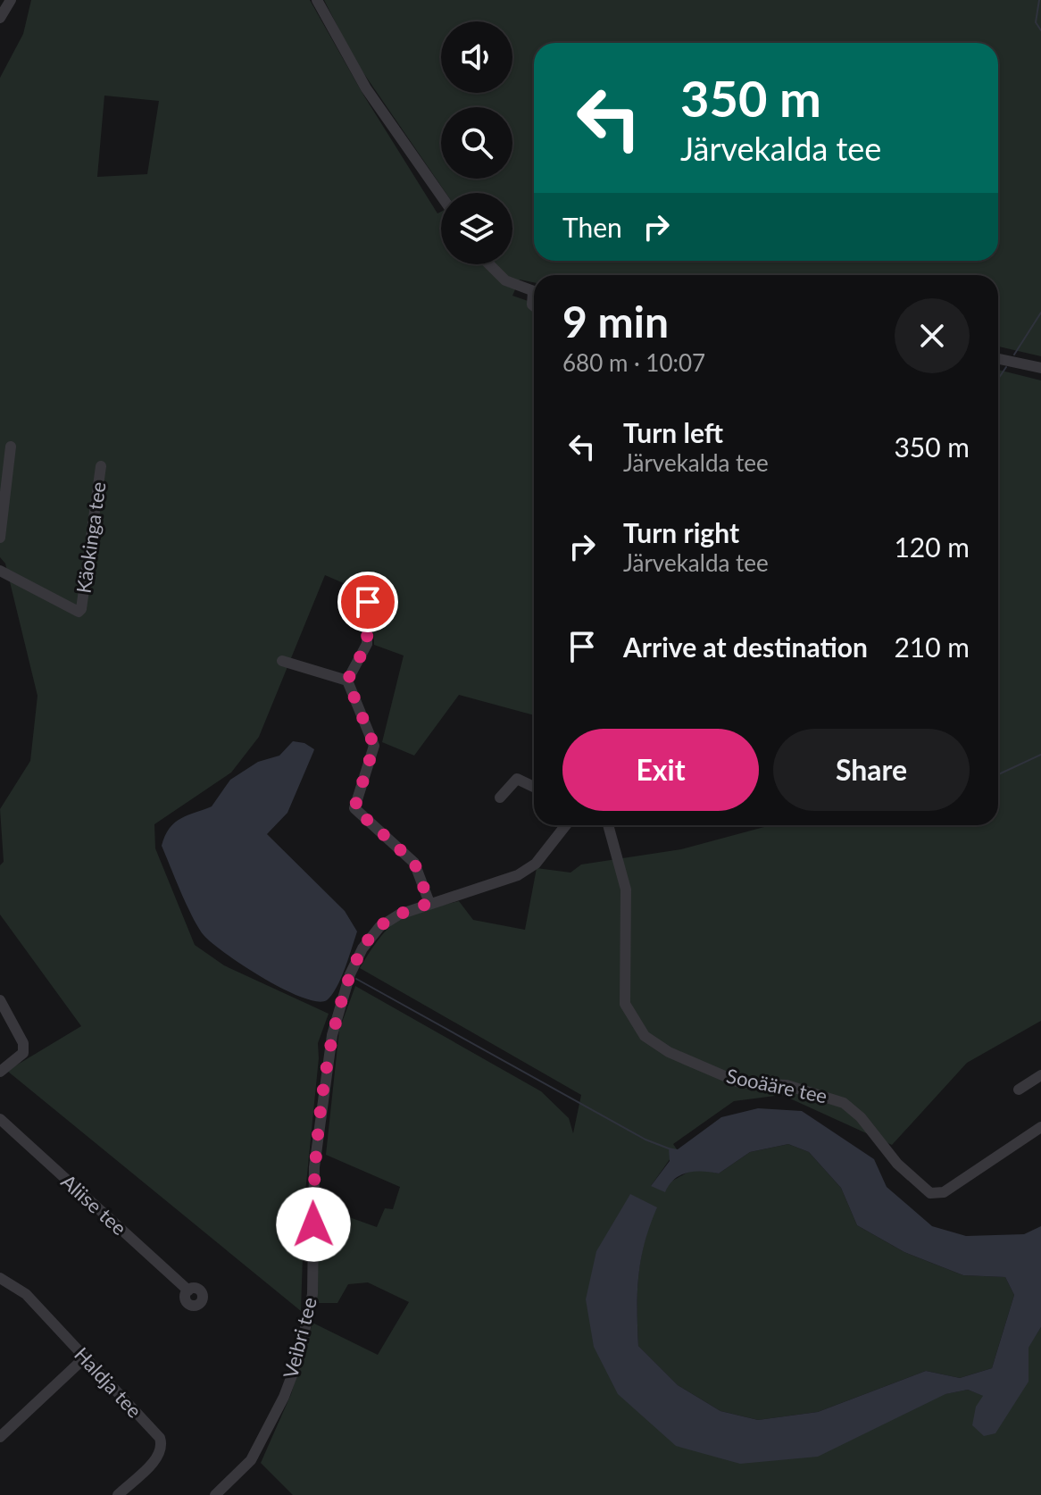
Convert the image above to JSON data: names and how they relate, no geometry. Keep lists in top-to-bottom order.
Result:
{
  "streets": {
    "street": [
      "Käokinga tee",
      "Sooääre tee",
      "Aliise tee",
      "Veibri tee",
      "Haldja tee"
    ]
  },
  "page": {
    "turn": ["350 m", "Järvekalda tee"],
    "then": "Then",
    "heading": ["9 min", "680 m · 10:07"],
    "list": [
      {
        "name": "Turn left",
        "note": "Järvekalda tee",
        "value": "350 m"
      },
      {
        "name": "Turn right",
        "note": "Järvekalda tee",
        "value": "120 m"
      },
      {
        "name": "Arrive at destination",
        "value": "210 m"
      }
    ],
    "buttons": ["Exit", "Share"]
  }
}
